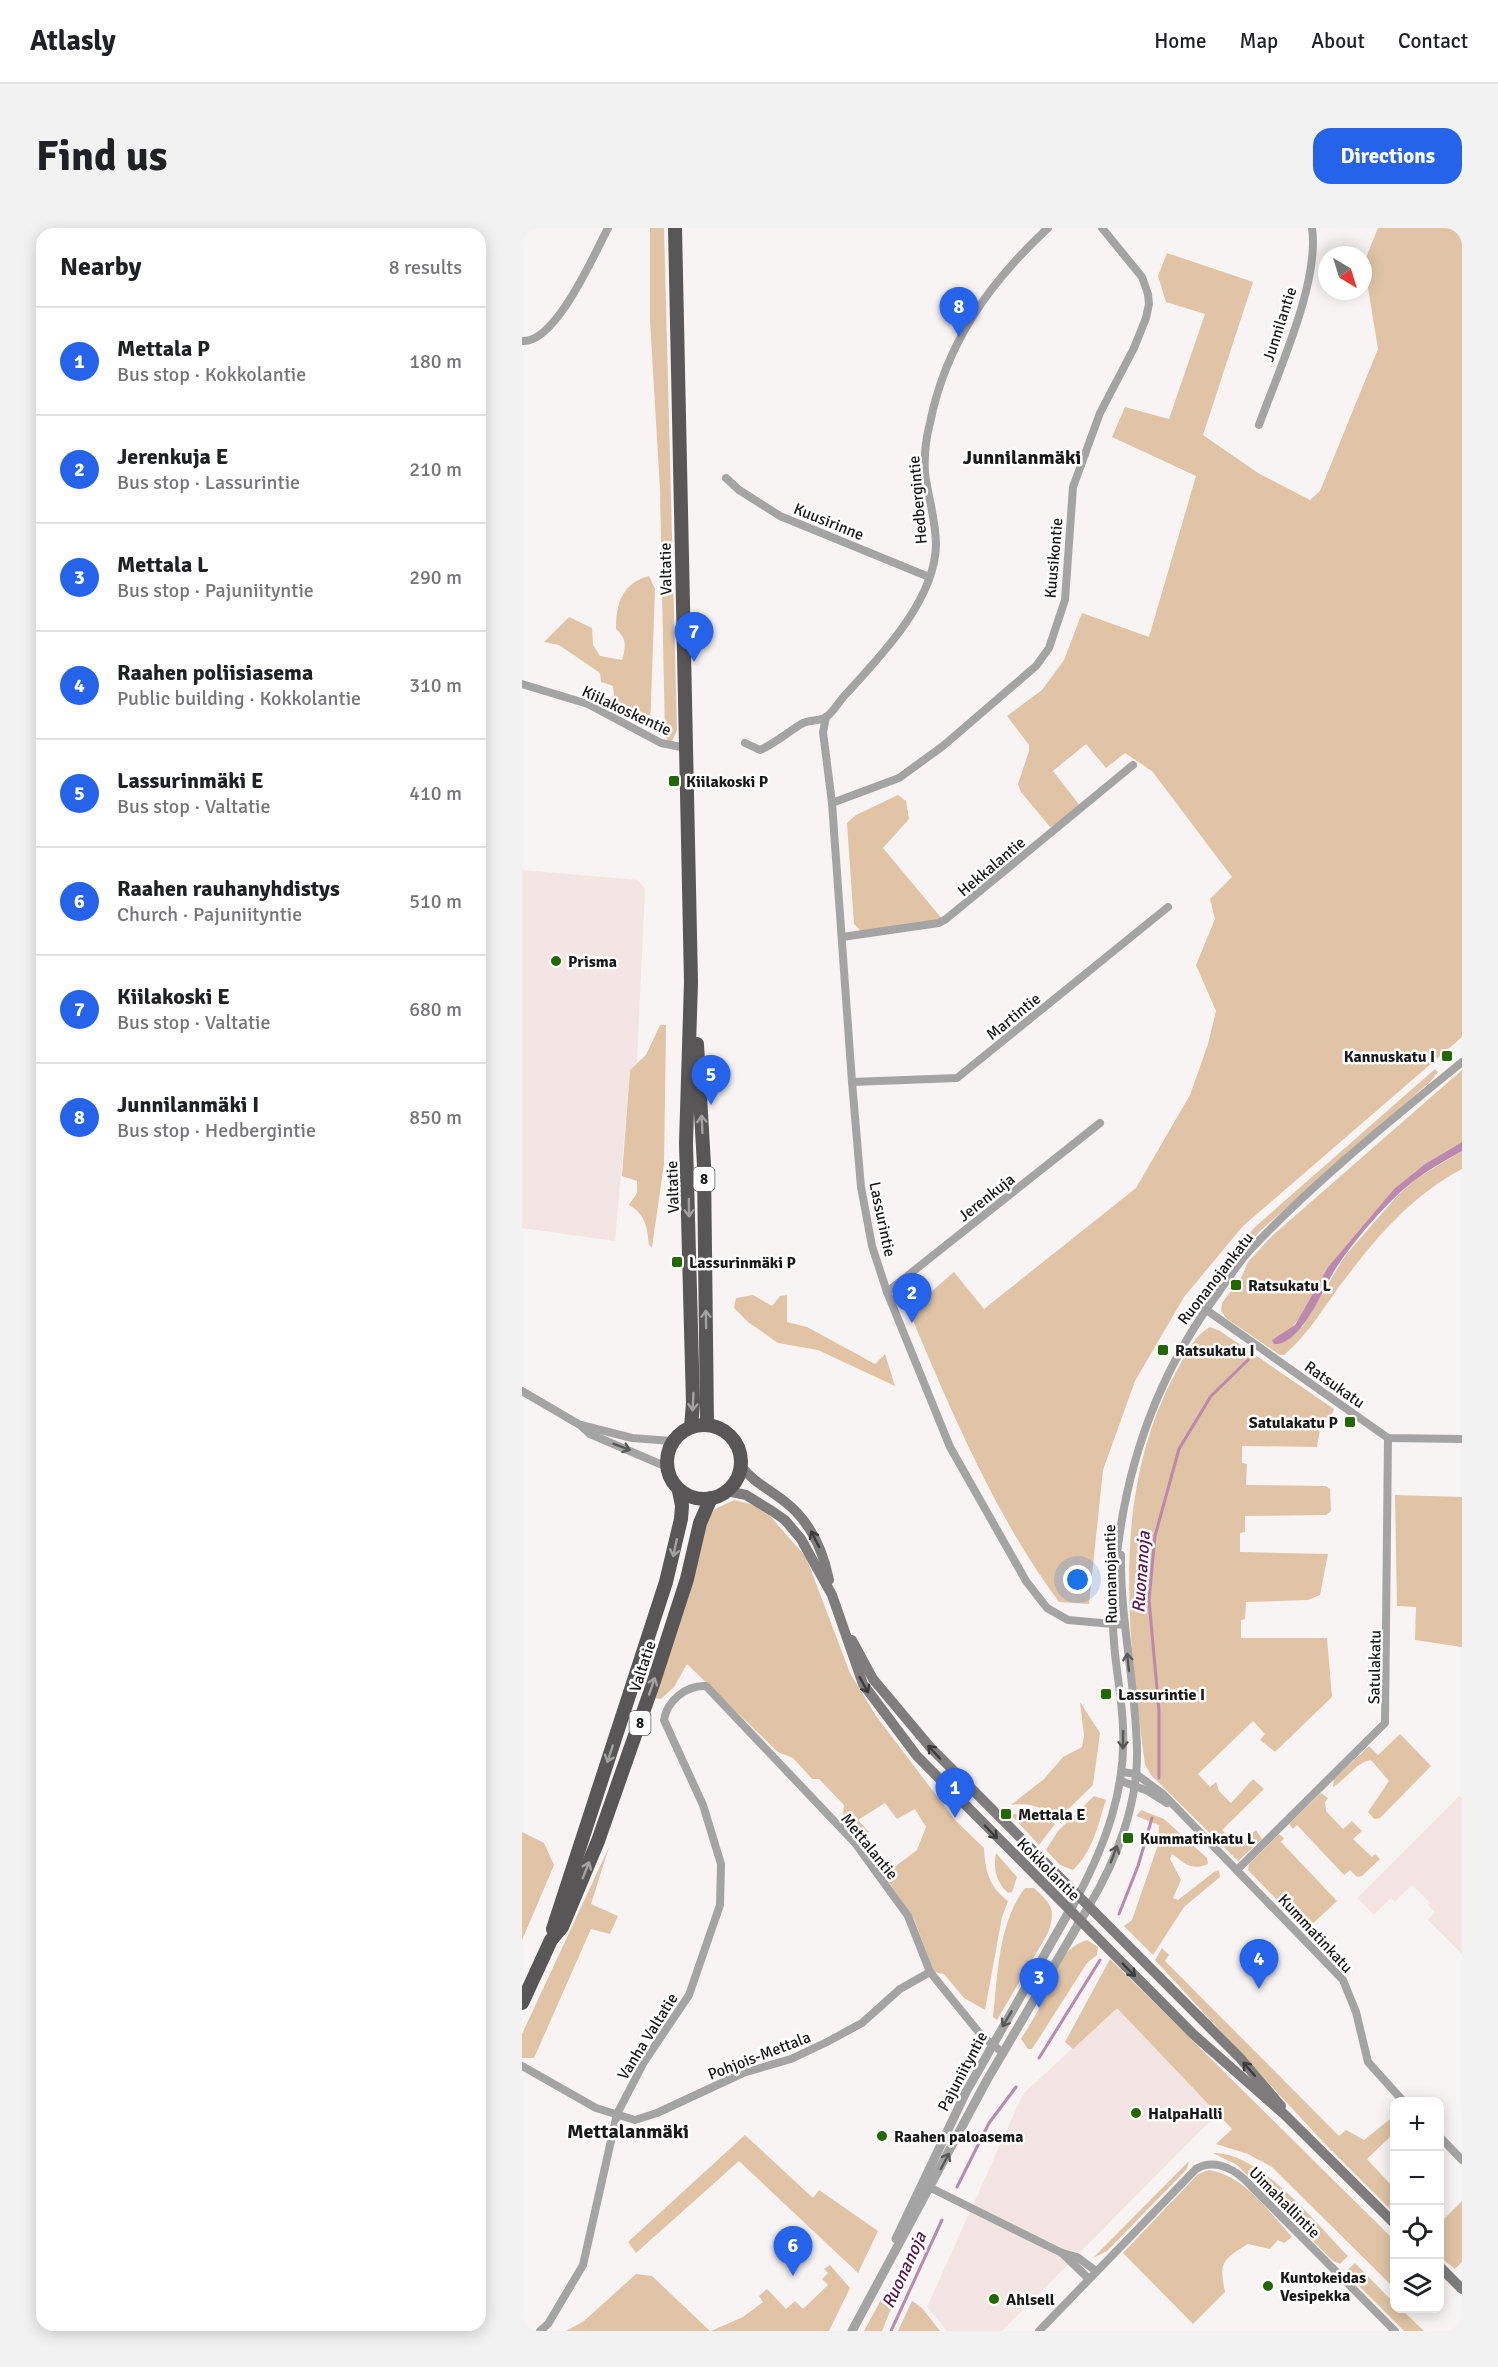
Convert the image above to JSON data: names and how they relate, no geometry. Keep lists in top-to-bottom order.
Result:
{
  "streets": {
    "highway": ["Valtatie", "8"],
    "main road": ["Kokkolantie"],
    "street": [
      "Junnilantie",
      "Hedbergintie",
      "Kuusirinne",
      "Kuusikontie",
      "Kiilakoskentie",
      "Hekkalantie",
      "Martintie",
      "Jerenkuja",
      "Lassurintie",
      "Ruonanojankatu",
      "Ratsukatu",
      "Ruonanojantie",
      "Satulakatu",
      "Mettalantie",
      "Kummatinkatu",
      "Vanha Valtatie",
      "Pohjois-Mettala",
      "Pajuniityntie",
      "Uimahallintie"
    ]
  },
  "crossings": [
    ["Hedbergintie", "Kuusirinne"],
    ["Hedbergintie", "Lassurintie"],
    ["Kuusikontie", "Lassurintie"],
    ["Valtatie", "Kiilakoskentie"],
    ["Valtatie", "8"],
    ["Valtatie", "Kokkolantie"],
    ["Hekkalantie", "Lassurintie"],
    ["Martintie", "Lassurintie"],
    ["8", "Kokkolantie"],
    ["Jerenkuja", "Lassurintie"],
    ["Lassurintie", "Ruonanojantie"],
    ["Ruonanojankatu", "Ratsukatu"],
    ["Ruonanojankatu", "Ruonanojantie"],
    ["Ratsukatu", "Satulakatu"],
    ["Ruonanojantie", "Kokkolantie"],
    ["Ruonanojantie", "Kummatinkatu"],
    ["Ruonanojantie", "Pajuniityntie"],
    ["Satulakatu", "Kummatinkatu"],
    ["Mettalantie", "Vanha Valtatie"],
    ["Mettalantie", "Pohjois-Mettala"],
    ["Mettalantie", "Pajuniityntie"],
    ["Kokkolantie", "Pajuniityntie"],
    ["Vanha Valtatie", "Pohjois-Mettala"]
  ],
  "districts": ["Junnilanmäki", "Mettalanmäki"],
  "water": ["Ruonanoja"],
  "places": {
    "transit": [
      "Kiilakoski P",
      "Kannuskatu I",
      "Lassurinmäki P",
      "Ratsukatu L",
      "Ratsukatu I",
      "Satulakatu P",
      "Lassurintie I",
      "Mettala E",
      "Kummatinkatu L"
    ],
    "other": [
      "Prisma",
      "HalpaHalli",
      "Raahen paloasema",
      "Kuntokeidas Vesipekka",
      "Ahlsell"
    ]
  },
  "north": "bottom right",
  "page": {
    "header": "Atlasly",
    "nav": [
      "Home",
      "Map",
      "About",
      "Contact"
    ],
    "buttons": "Directions",
    "title": "Find us",
    "heading": ["Nearby", "8 results"],
    "pins": [
      "8",
      "7",
      "5",
      "2",
      "1",
      "4",
      "3",
      "6"
    ],
    "list": [
      {
        "mark": "1",
        "name": "Mettala P",
        "note": "Bus stop · Kokkolantie",
        "value": "180 m"
      },
      {
        "mark": "2",
        "name": "Jerenkuja E",
        "note": "Bus stop · Lassurintie",
        "value": "210 m"
      },
      {
        "mark": "3",
        "name": "Mettala L",
        "note": "Bus stop · Pajuniityntie",
        "value": "290 m"
      },
      {
        "mark": "4",
        "name": "Raahen poliisiasema",
        "note": "Public building · Kokkolantie",
        "value": "310 m"
      },
      {
        "mark": "5",
        "name": "Lassurinmäki E",
        "note": "Bus stop · Valtatie",
        "value": "410 m"
      },
      {
        "mark": "6",
        "name": "Raahen rauhanyhdistys",
        "note": "Church · Pajuniityntie",
        "value": "510 m"
      },
      {
        "mark": "7",
        "name": "Kiilakoski E",
        "note": "Bus stop · Valtatie",
        "value": "680 m"
      },
      {
        "mark": "8",
        "name": "Junnilanmäki I",
        "note": "Bus stop · Hedbergintie",
        "value": "850 m"
      }
    ],
    "map_buttons": ["+", "−"]
  }
}
